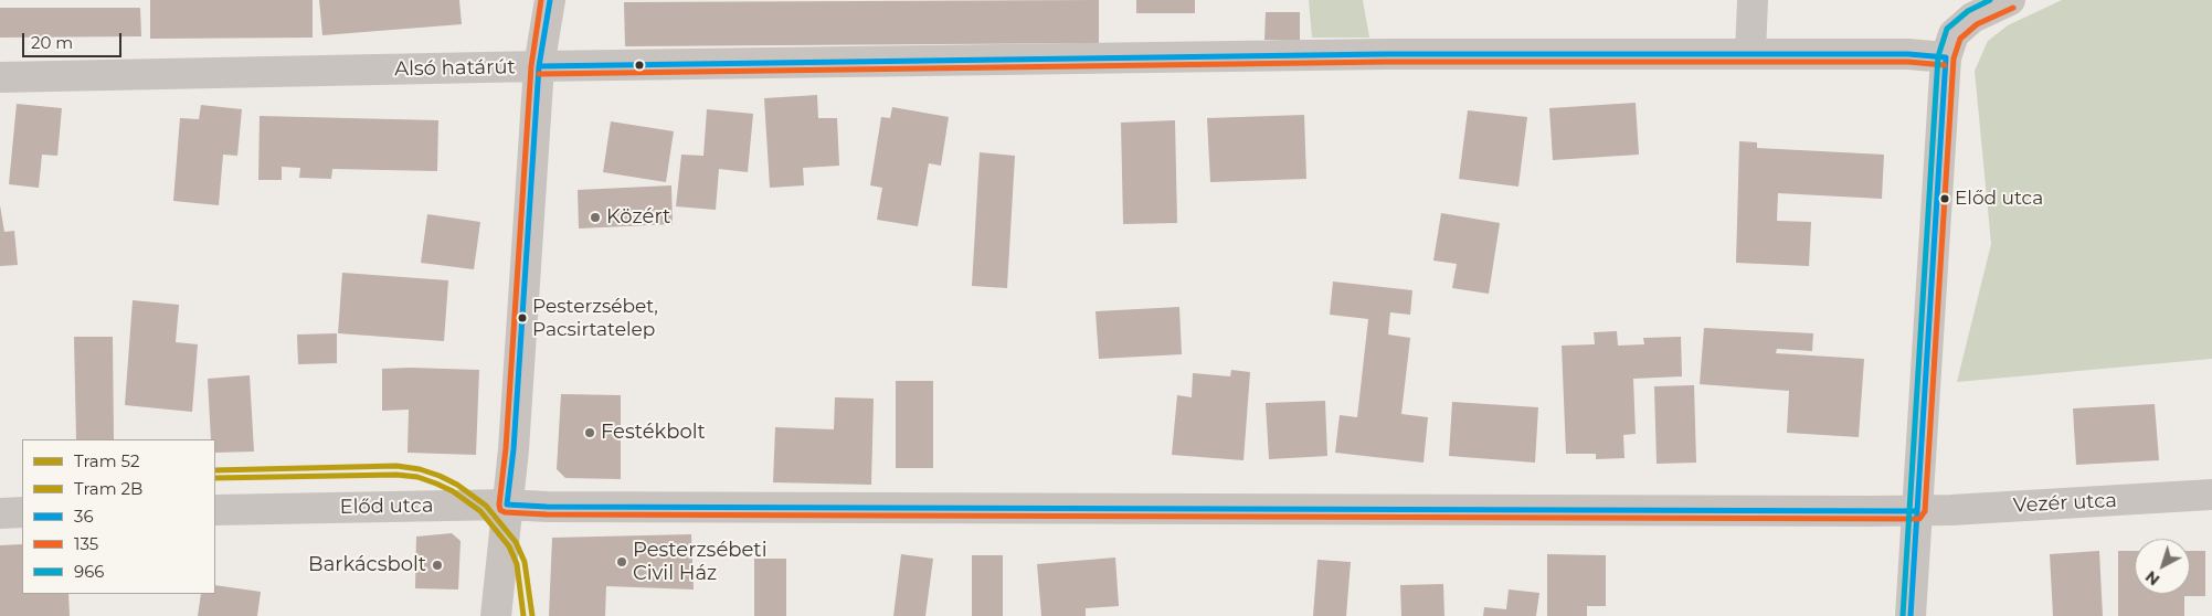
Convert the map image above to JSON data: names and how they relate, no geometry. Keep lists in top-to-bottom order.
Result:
{
  "streets": {
    "street": ["Alsó határút", "Vezér utca", "Előd utca"]
  },
  "crossings": [
    ["Vezér utca", "Előd utca"]
  ],
  "places": [
    "Előd utca",
    "Közért",
    "Pesterzsébet, Pacsirtatelep",
    "Festékbolt",
    "Pesterzsébeti Civil Ház",
    "Barkácsbolt"
  ],
  "lines": [
    "transit line 36",
    "transit line 135",
    "transit line 966",
    "tram line 52",
    "tram line 2B"
  ],
  "legend": [
    "Tram 52",
    "Tram 2B",
    "36",
    "135",
    "966"
  ],
  "scale_bar": "20 m",
  "north": "bottom left"
}
